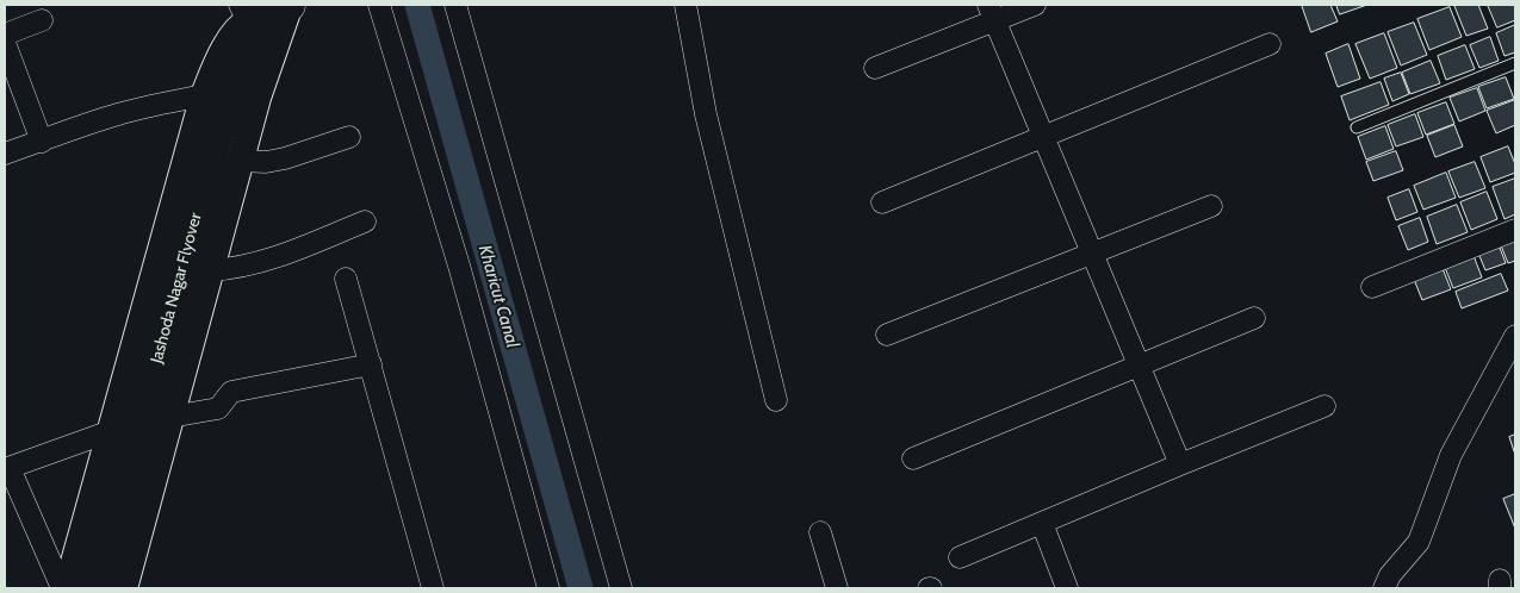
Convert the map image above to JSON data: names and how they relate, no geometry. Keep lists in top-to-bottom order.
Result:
{
  "streets": {
    "main road": ["Jashoda Nagar Flyover"]
  },
  "water": ["Kharicut Canal"]
}
